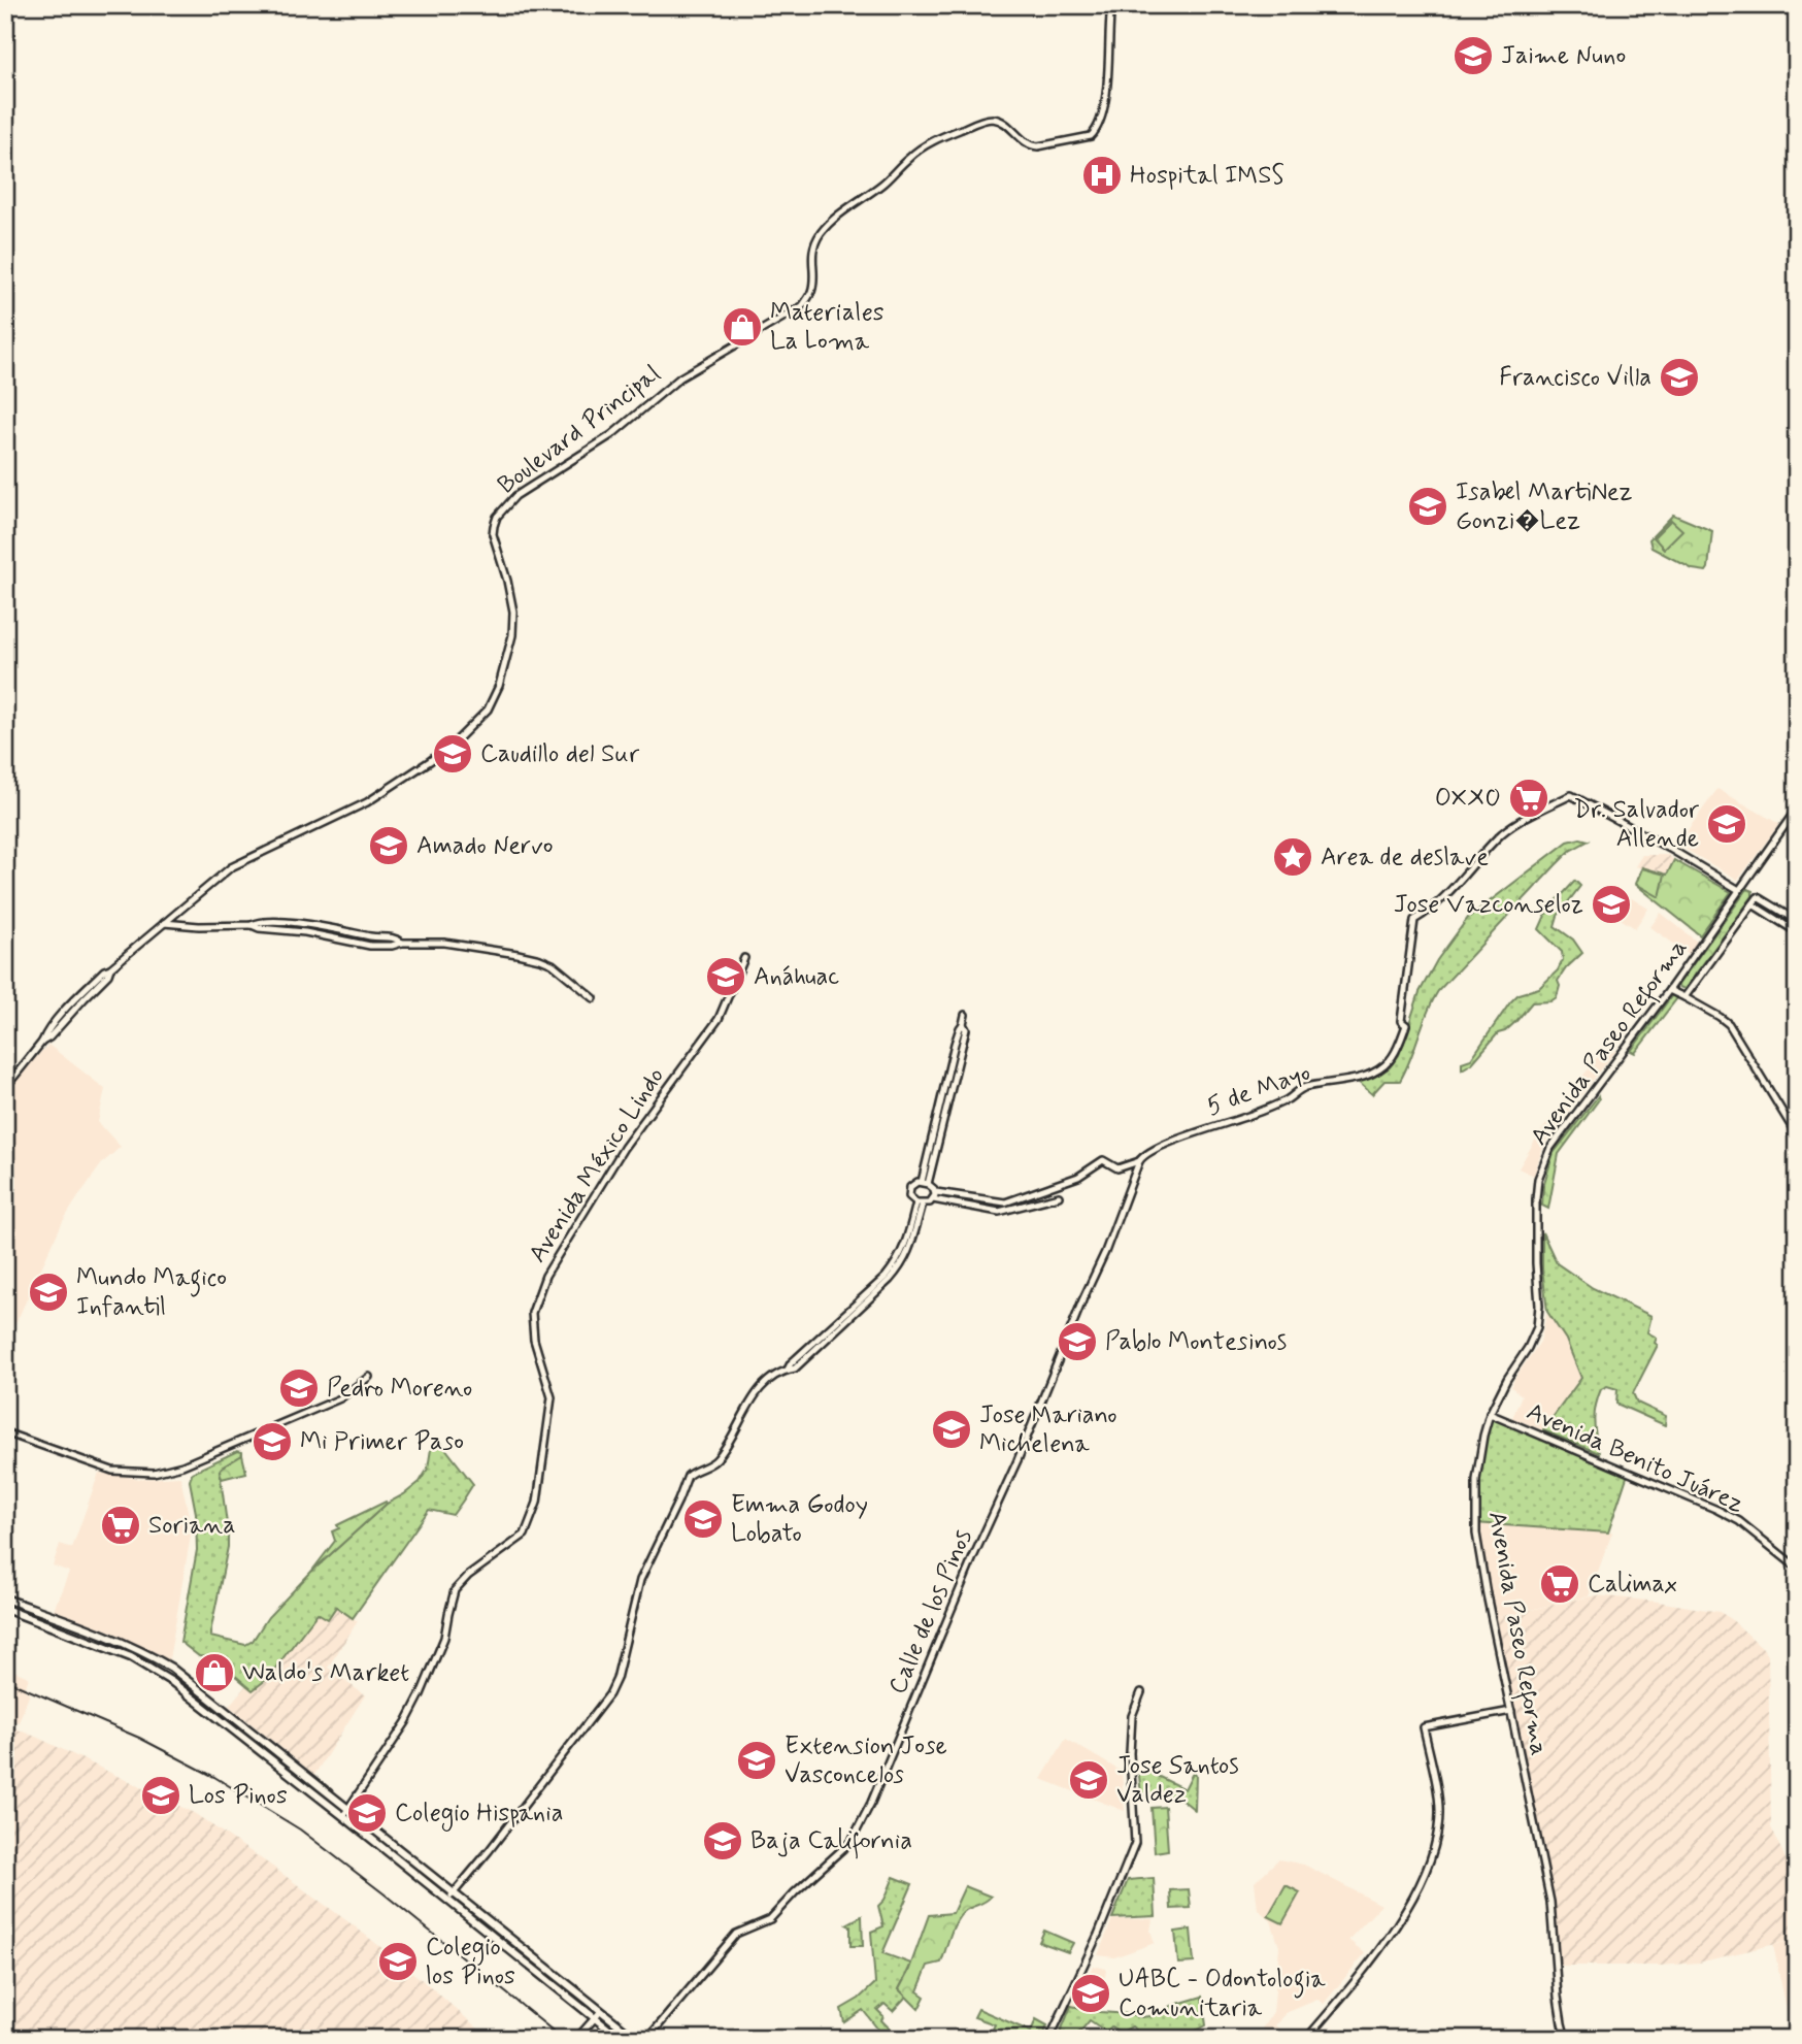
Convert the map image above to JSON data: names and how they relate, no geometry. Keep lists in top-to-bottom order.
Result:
{
  "streets": {
    "street": [
      "Boulevard Principal",
      "Avenida Paseo Reforma",
      "5 de Mayo",
      "Avenida México Lindo",
      "Avenida Benito Juárez",
      "Calle de los Pinos"
    ]
  },
  "crossings": [
    ["Avenida Paseo Reforma", "5 de Mayo"],
    ["Avenida Paseo Reforma", "Avenida Benito Juárez"],
    ["5 de Mayo", "Calle de los Pinos"]
  ],
  "places": {
    "school or university": [
      "Jaime Nuno",
      "Francisco Villa",
      "Isabel MartiNez Gonzi�Lez",
      "Caudillo del Sur",
      "Dr. Salvador Allende",
      "Amado Nervo",
      "Jose Vazconseloz",
      "Anáhuac",
      "Mundo Magico Infantil",
      "Pablo Montesinos",
      "Pedro Moreno",
      "Jose Mariano Michelena",
      "Mi Primer Paso",
      "Emma Godoy Lobato",
      "Extension Jose Vasconcelos",
      "Jose Santos Valdez",
      "Los Pinos",
      "Colegio Hispania",
      "Baja California",
      "Colegio los Pinos",
      "UABC - Odontologia Comunitaria"
    ],
    "hospital": ["Hospital IMSS"],
    "shop": ["Materiales La Loma", "Waldo's Market"],
    "supermarket": ["OXXO", "Soriana", "Calimax"],
    "place": ["Area de deslave"]
  }
}
